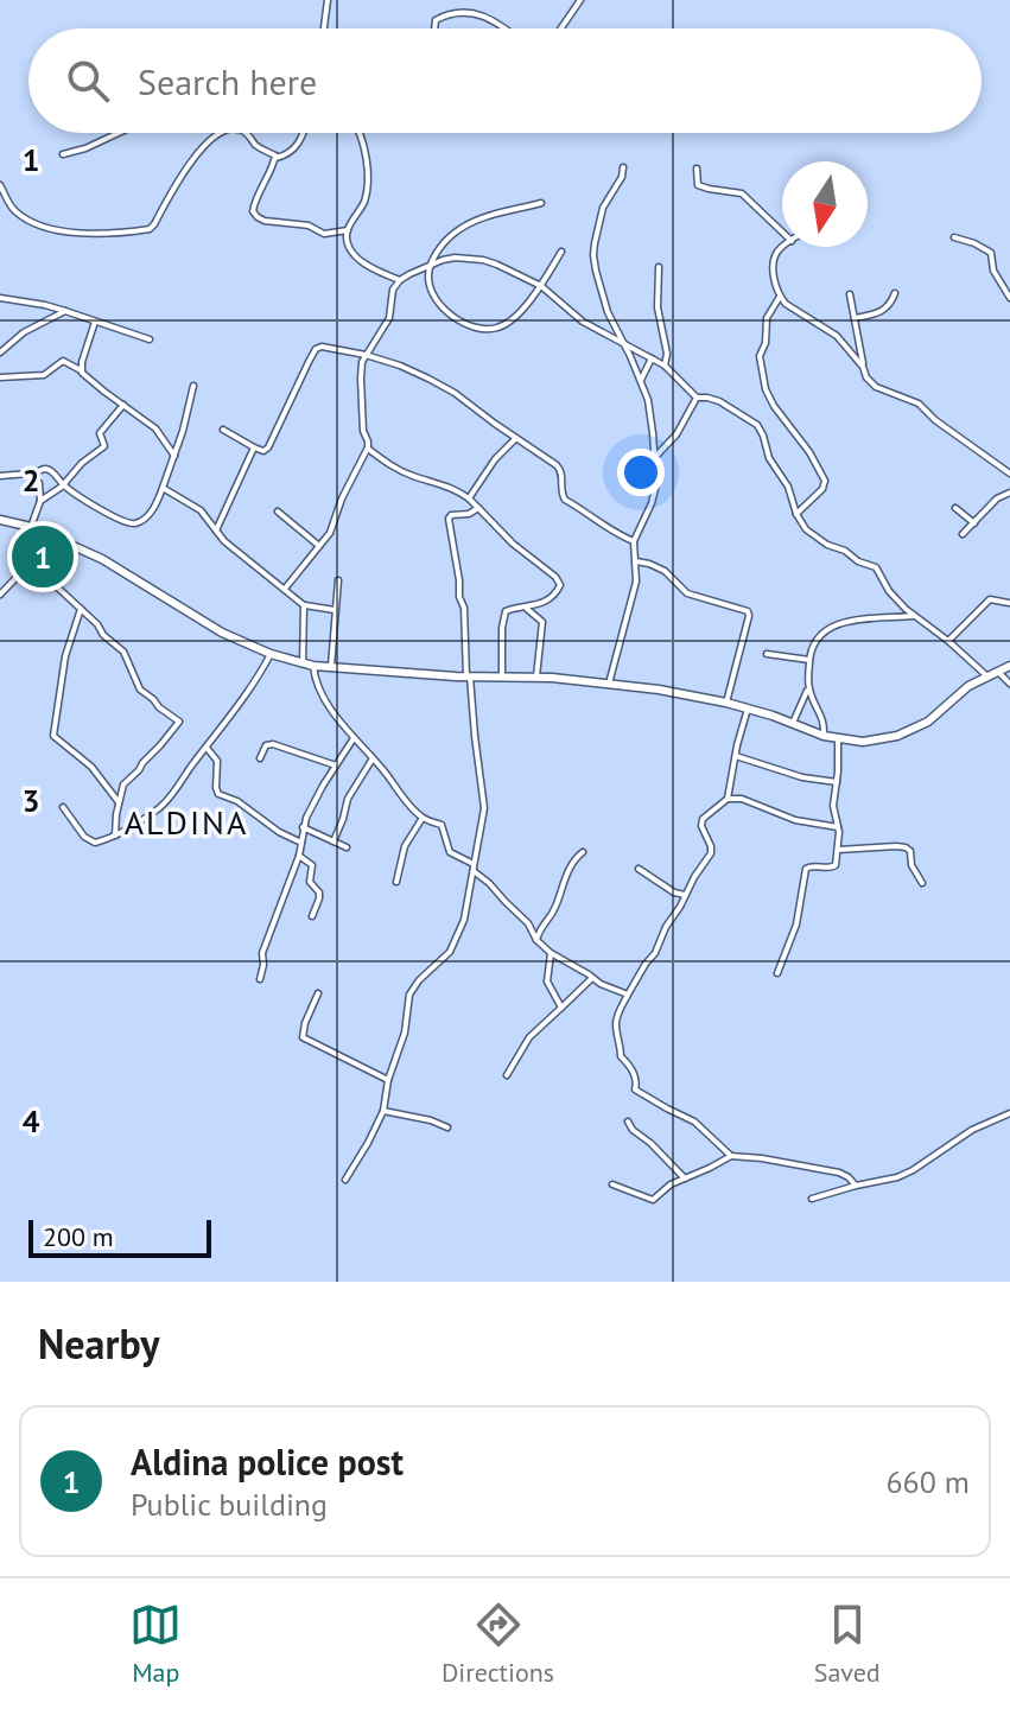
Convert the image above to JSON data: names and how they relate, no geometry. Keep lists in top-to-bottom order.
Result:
{
  "districts": ["ALDINA"],
  "scale_bar": "200 m",
  "north": "bottom",
  "page": {
    "search": "Search here",
    "pins": "1",
    "scale": "200 m",
    "heading": "Nearby",
    "list": [
      {
        "mark": "1",
        "name": "Aldina police post",
        "note": "Public building",
        "value": "660 m"
      }
    ],
    "nav": ["Map", "Directions", "Saved"]
  },
  "grid": {
    "rows": [
      "1",
      "2",
      "3",
      "4"
    ]
  }
}
